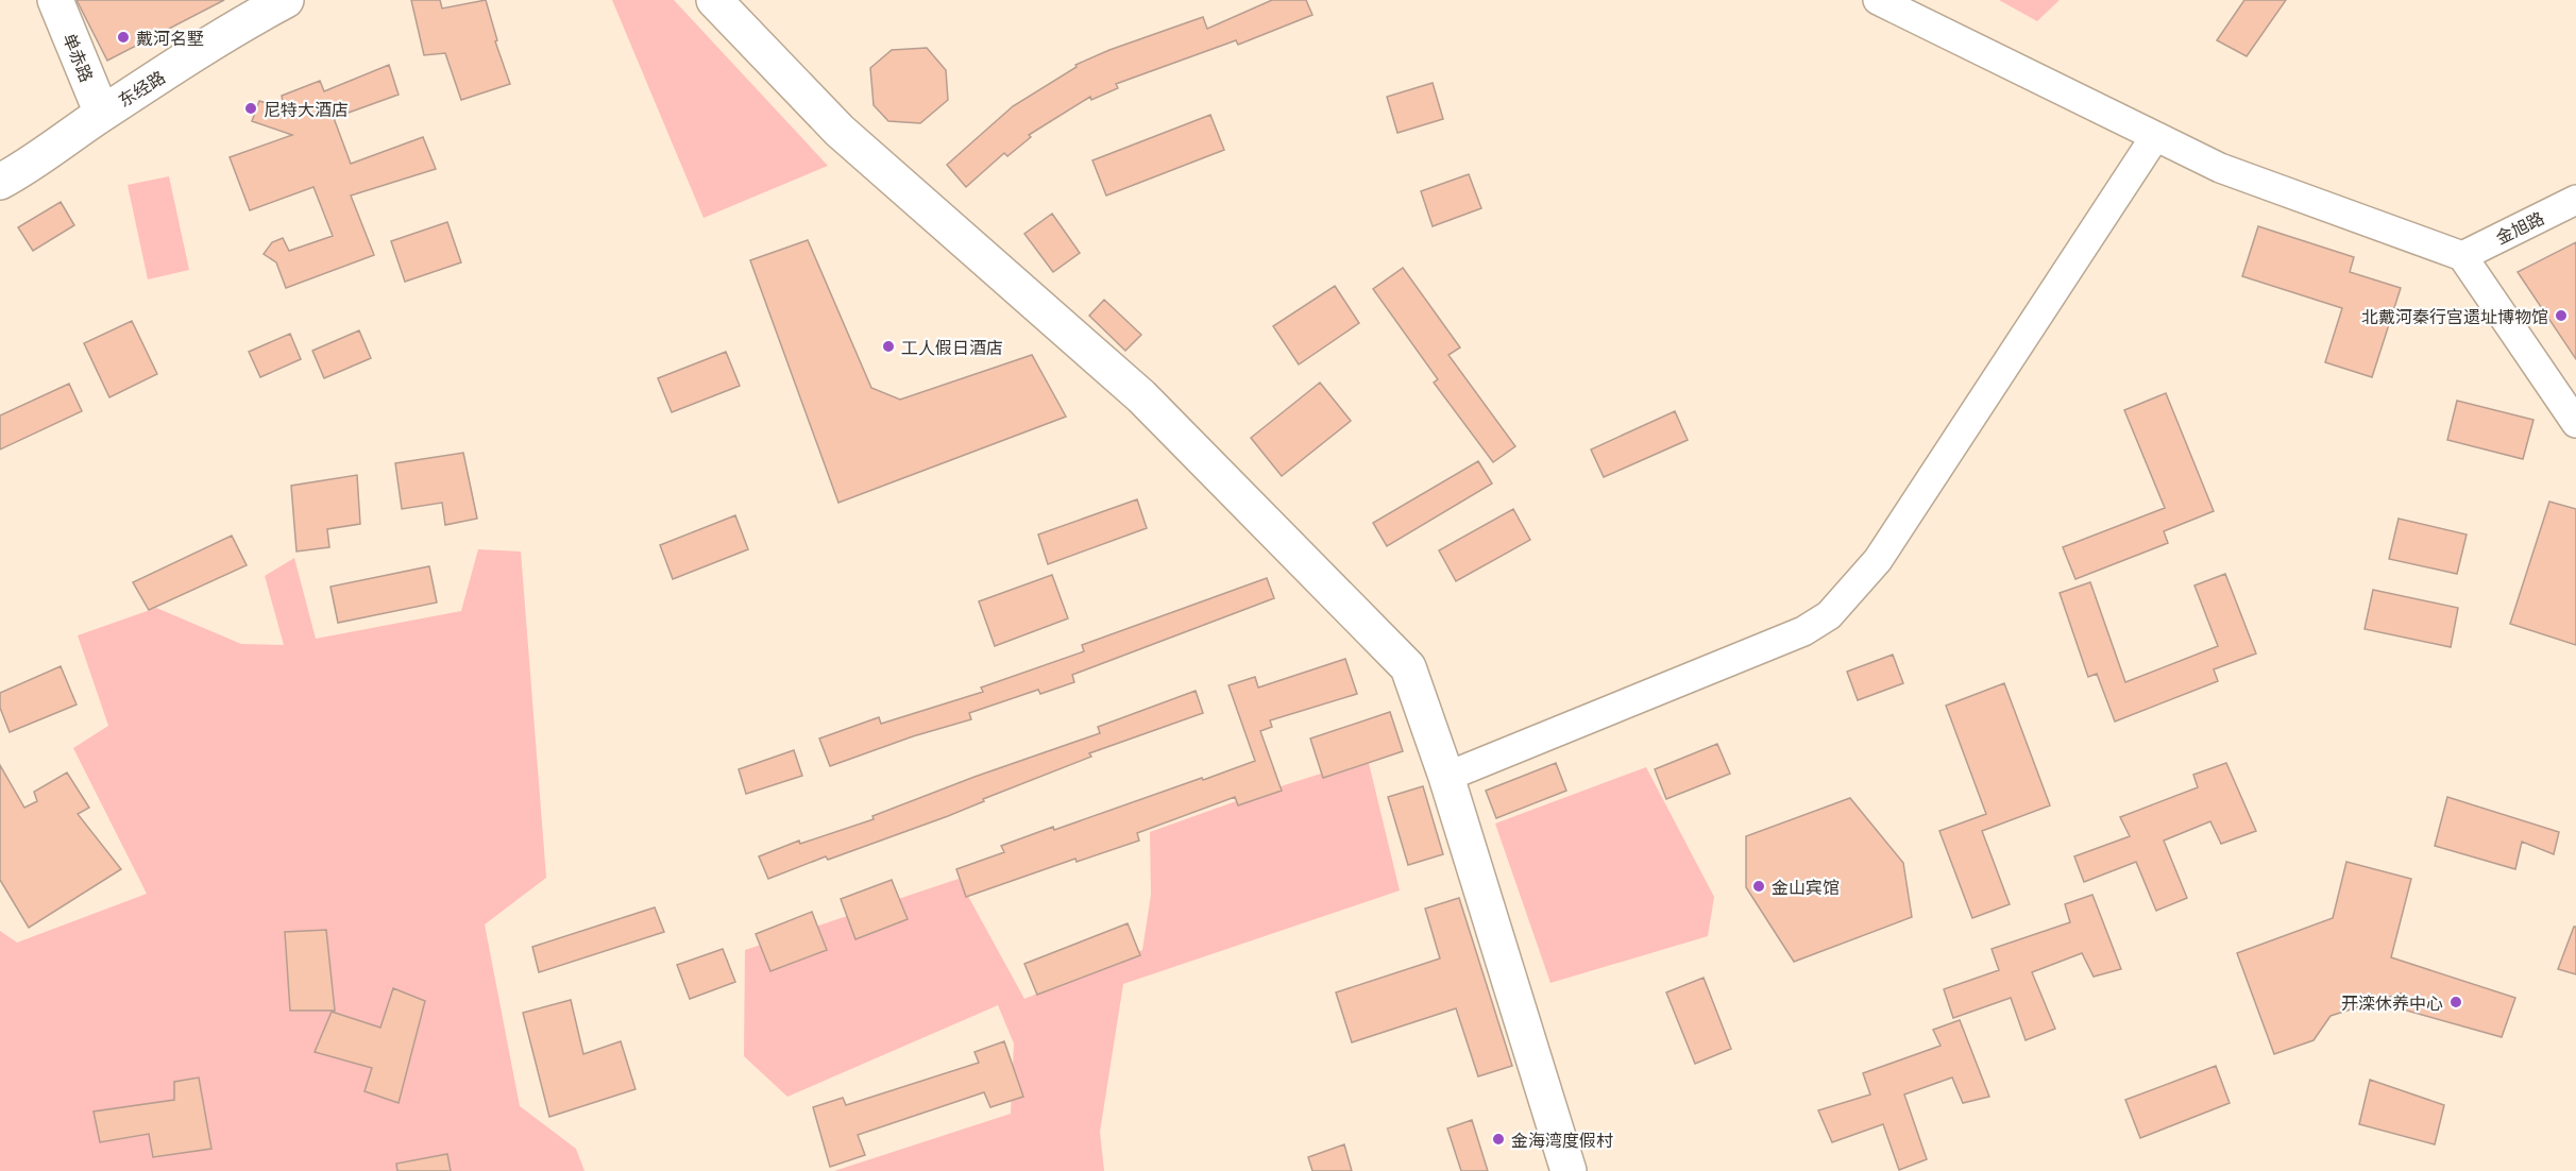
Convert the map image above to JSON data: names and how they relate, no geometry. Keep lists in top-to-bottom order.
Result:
{
  "streets": {
    "main road": ["单赤路", "东经路"],
    "street": ["金旭路"]
  },
  "crossings": [
    ["单赤路", "东经路"]
  ],
  "places": [
    "戴河名墅",
    "尼特大酒店",
    "北戴河秦行宫遗址博物馆",
    "工人假日酒店",
    "金山宾馆",
    "开滦休养中心",
    "金海湾度假村"
  ]
}
